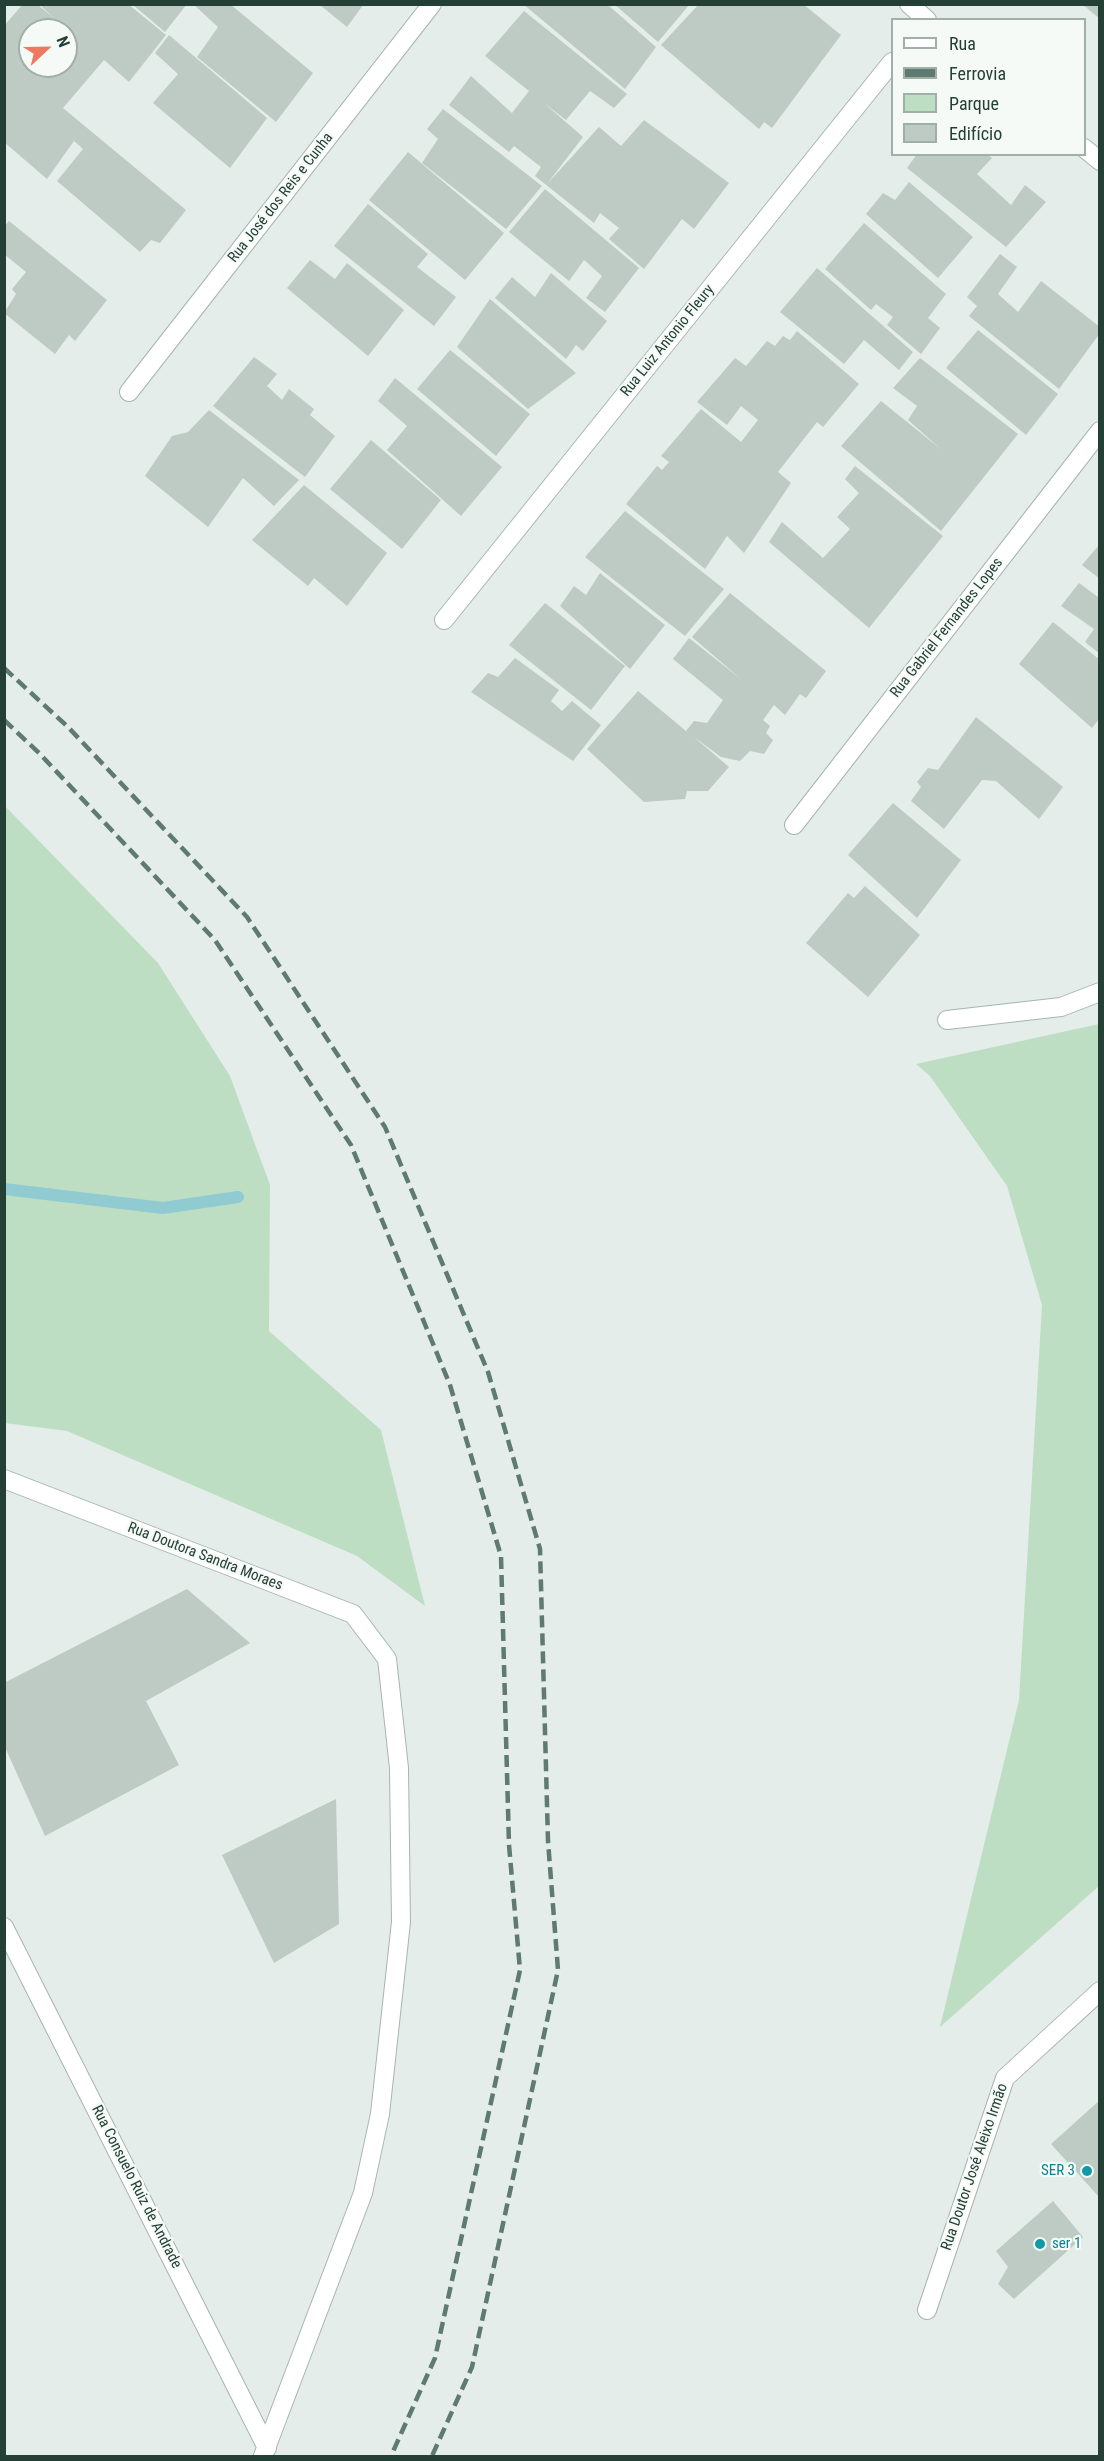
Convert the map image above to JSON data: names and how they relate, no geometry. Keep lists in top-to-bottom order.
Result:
{
  "streets": {
    "street": [
      "Rua José dos Reis e Cunha",
      "Rua Luiz Antonio Fleury",
      "Rua Gabriel Fernandes Lopes",
      "Rua Doutora Sandra Moraes",
      "Rua Doutor José Aleixo Irmão",
      "Rua Consuelo Ruiz de Andrade"
    ]
  },
  "crossings": [
    ["Rua Doutora Sandra Moraes", "Rua Consuelo Ruiz de Andrade"]
  ],
  "places": ["SER 3", "ser 1"],
  "legend": [
    "Rua",
    "Ferrovia",
    "Parque",
    "Edifício"
  ],
  "north": "right"
}
